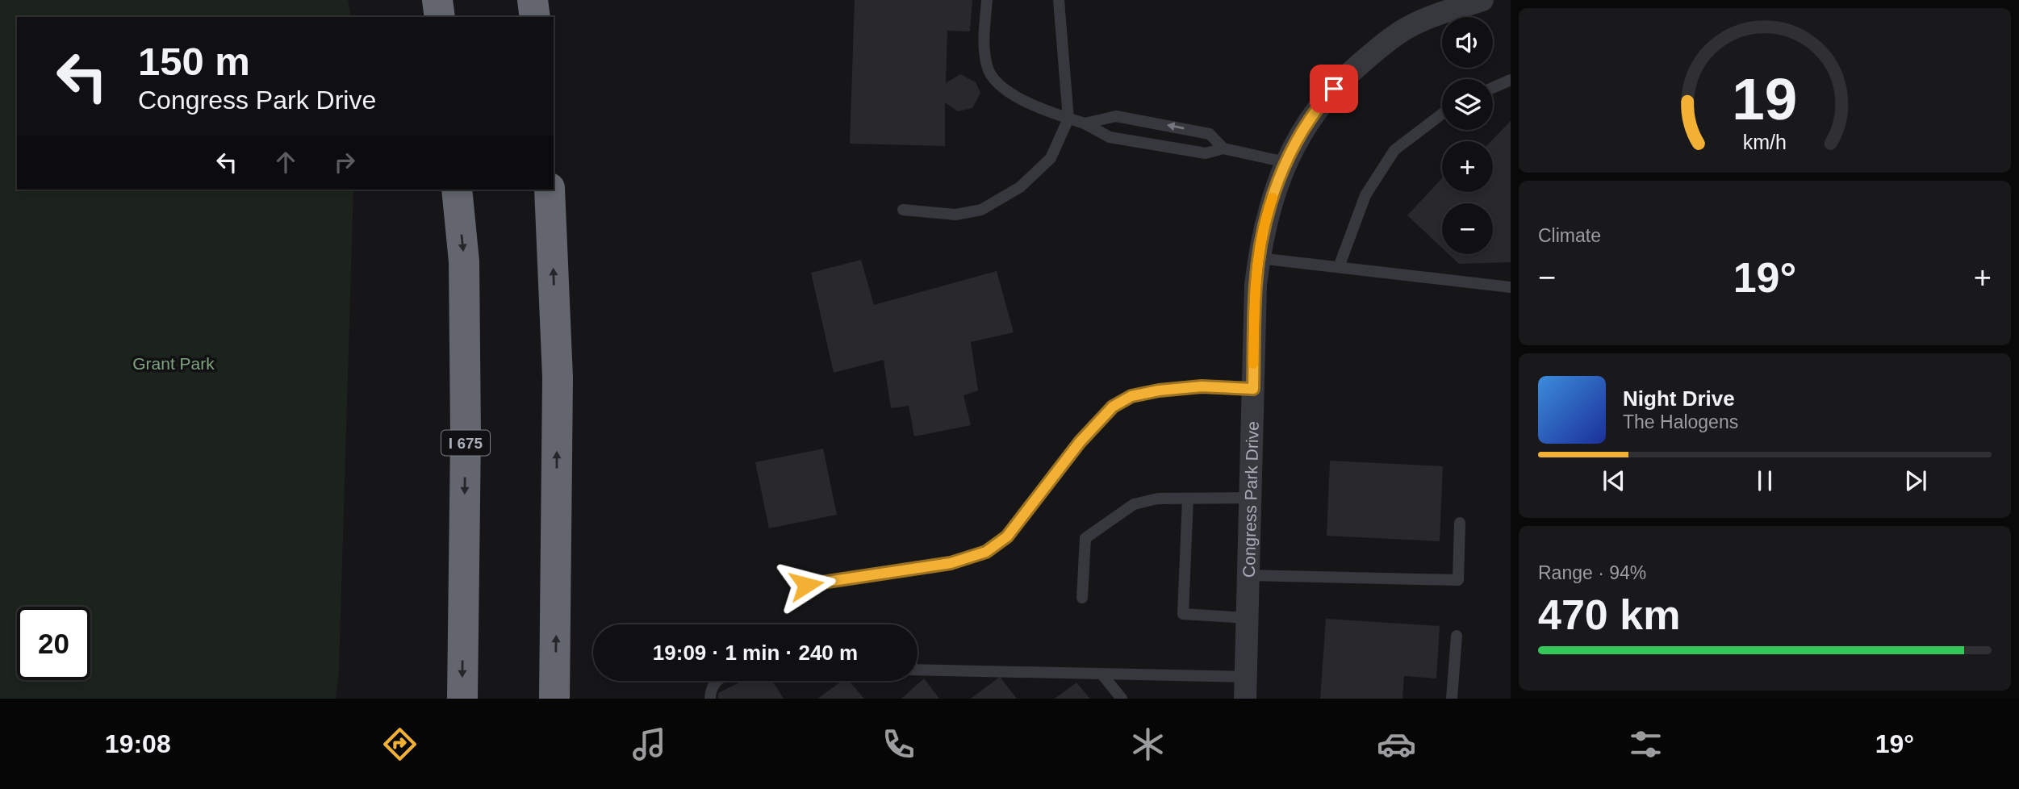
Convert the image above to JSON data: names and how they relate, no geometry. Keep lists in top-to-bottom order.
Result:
{
  "streets": {
    "highway": ["I 675"],
    "street": ["Congress Park Drive"]
  },
  "parks": ["Grant Park"],
  "page": {
    "map_buttons": ["+", "−"],
    "turn": ["150 m", "Congress Park Drive"],
    "tile": [
      "Climate",
      ["Range · 94%", "470 km"]
    ],
    "heat": ["−", "19°", "+"],
    "song": ["Night Drive", "The Halogens"],
    "limit": "20",
    "trip": "19:09 · 1 min · 240 m",
    "tabs": ["19:08", "19°"],
    "gauge": ["19", "km/h"]
  }
}
